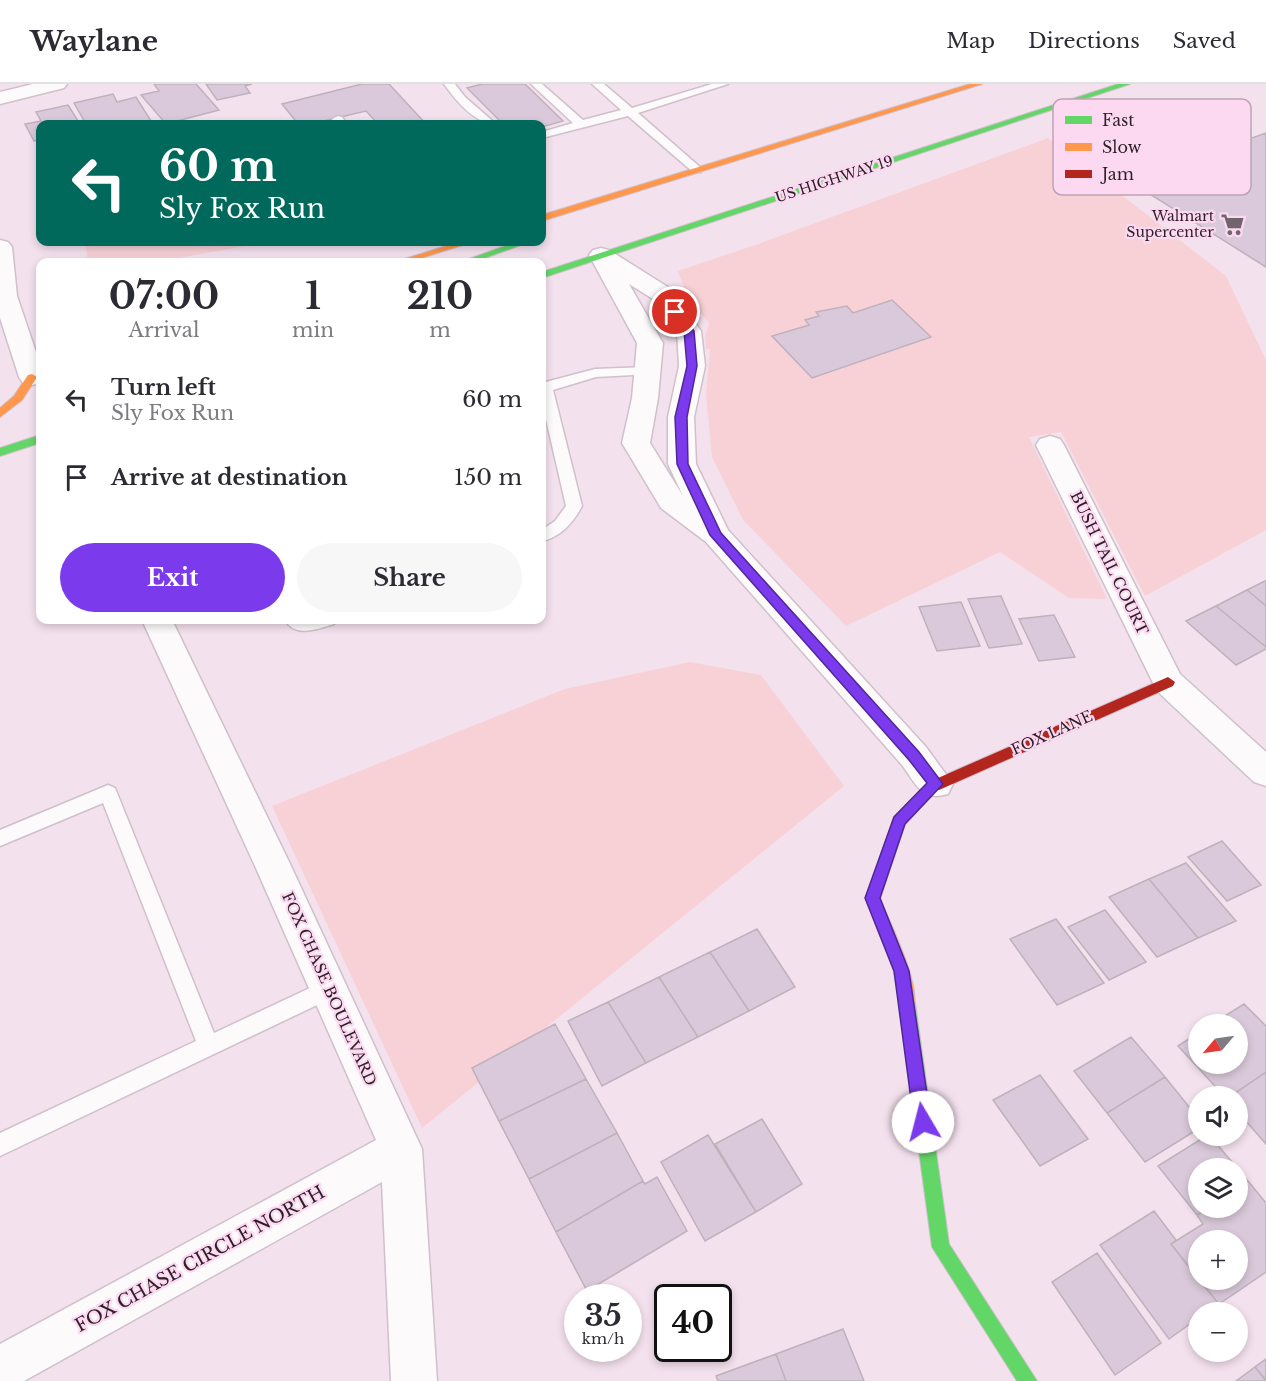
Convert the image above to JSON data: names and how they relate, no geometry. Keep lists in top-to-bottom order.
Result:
{
  "streets": {
    "main road": ["US HIGHWAY 19", "FOX LANE"],
    "street": ["BUSH TAIL COURT", "FOX CHASE BOULEVARD", "FOX CHASE CIRCLE NORTH"]
  },
  "crossings": [
    ["BUSH TAIL COURT", "FOX LANE"],
    ["FOX CHASE BOULEVARD", "FOX CHASE CIRCLE NORTH"]
  ],
  "places": {
    "supermarket": ["Walmart Supercenter"]
  },
  "legend": ["Fast", "Slow", "Jam"],
  "north": "bottom left",
  "page": {
    "header": "Waylane",
    "nav": ["Map", "Directions", "Saved"],
    "turn": ["60 m", "Sly Fox Run"],
    "eta": [
      "07:00",
      "Arrival",
      "1",
      "min",
      "210",
      "m"
    ],
    "list": [
      {
        "name": "Turn left",
        "note": "Sly Fox Run",
        "value": "60 m"
      },
      {
        "name": "Arrive at destination",
        "value": "150 m"
      }
    ],
    "buttons": ["Exit", "Share"],
    "map_buttons": ["+", "−"],
    "speed": "35 km/h",
    "limit": "40"
  }
}
